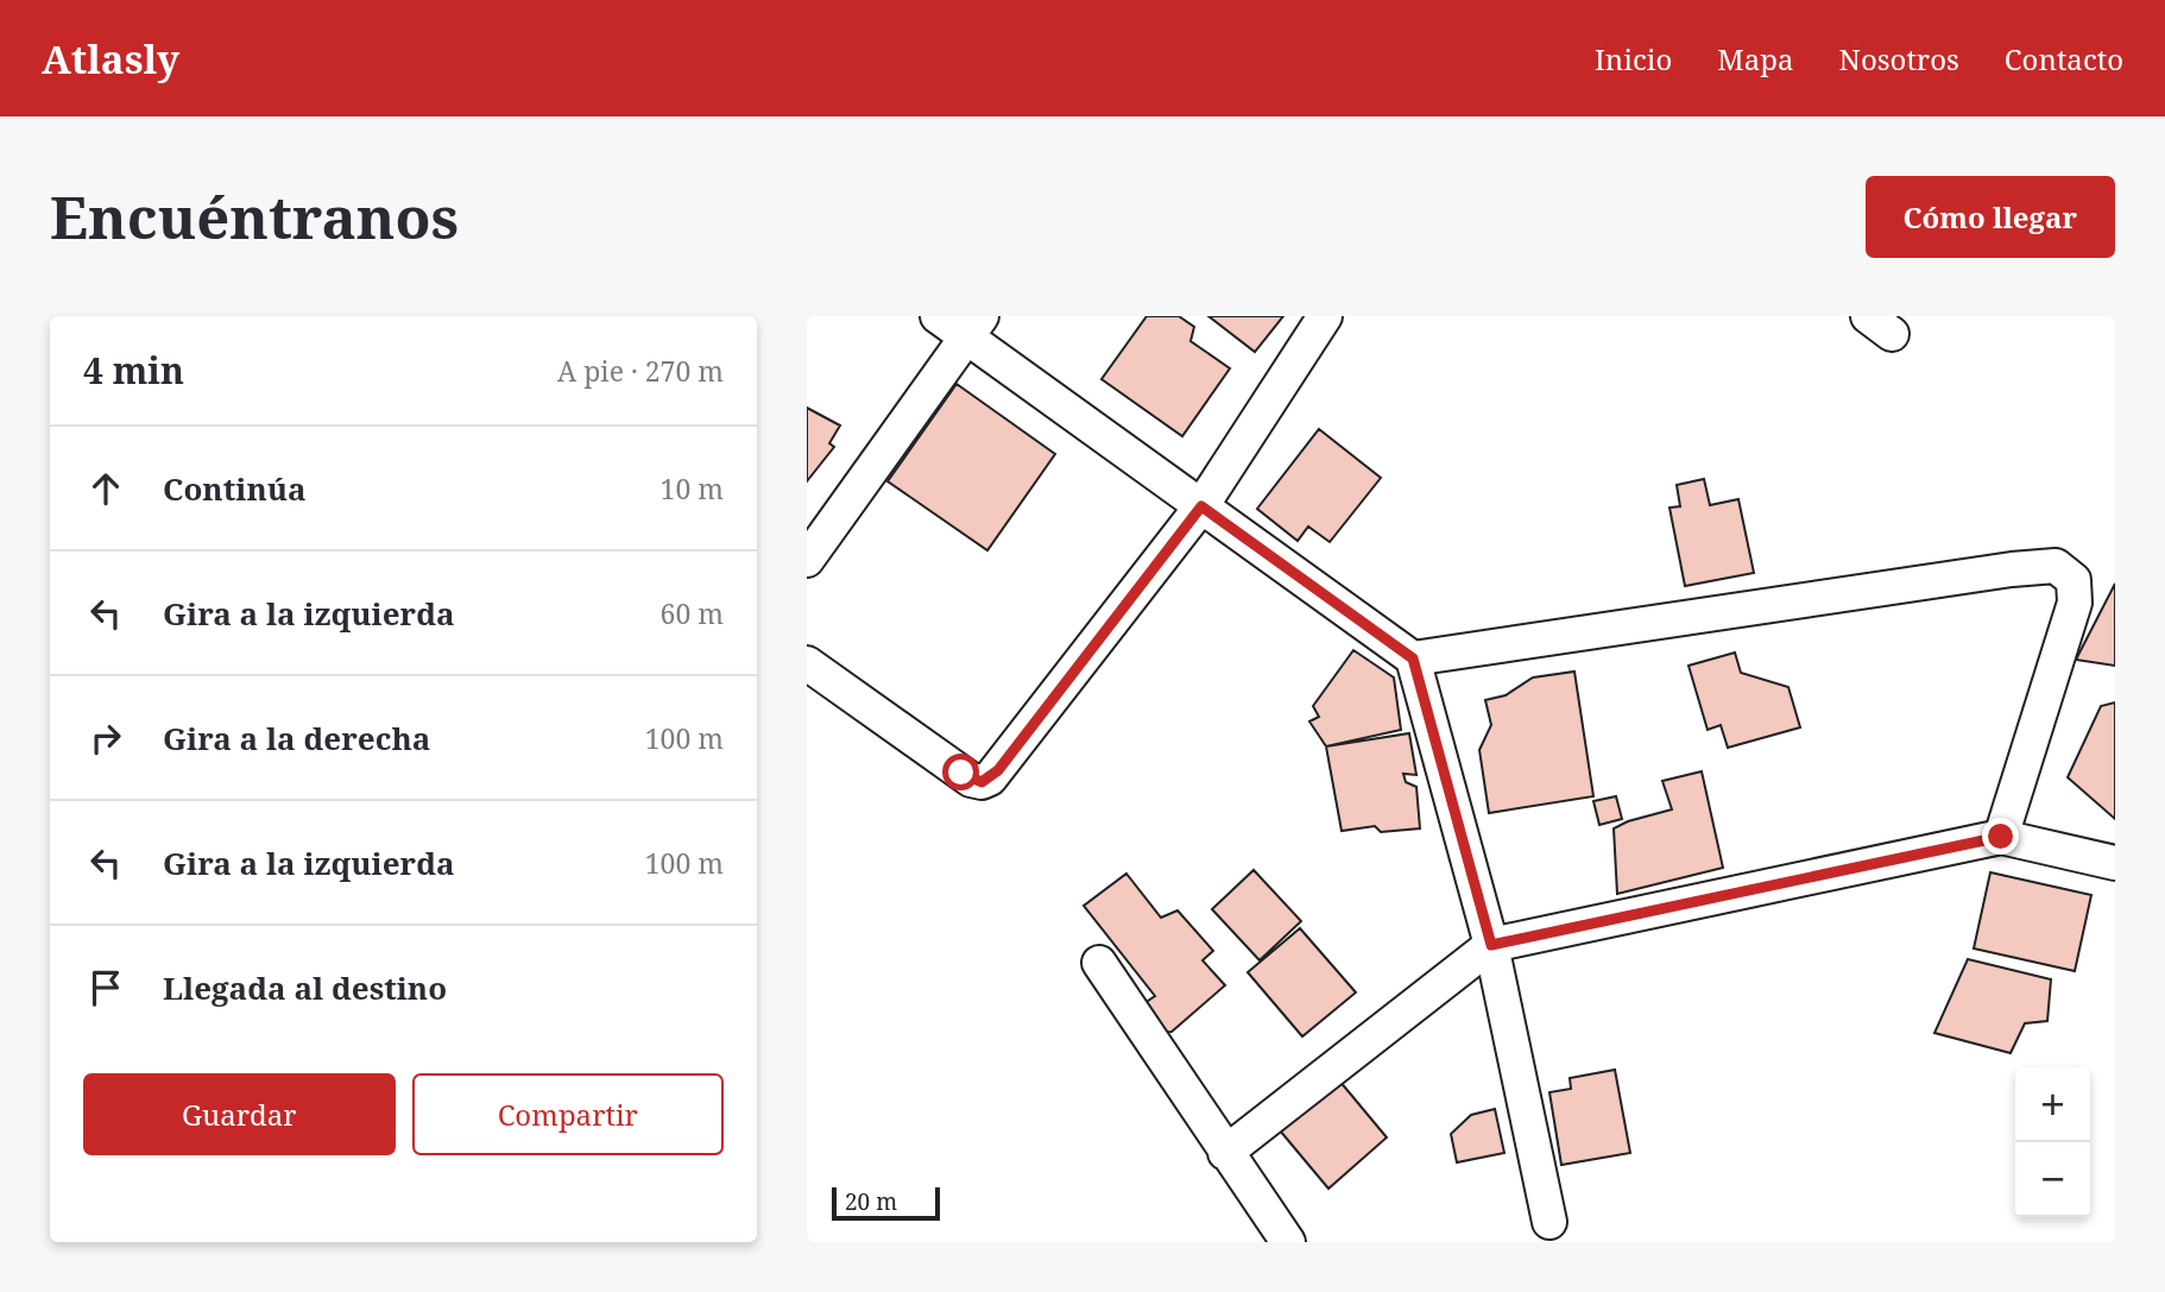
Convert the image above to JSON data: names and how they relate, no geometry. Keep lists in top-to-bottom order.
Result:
{
  "scale_bar": "20 m",
  "page": {
    "header": "Atlasly",
    "nav": [
      "Inicio",
      "Mapa",
      "Nosotros",
      "Contacto"
    ],
    "buttons": [
      "Cómo llegar",
      ["Guardar", "Compartir"]
    ],
    "title": "Encuéntranos",
    "heading": ["4 min", "A pie · 270 m"],
    "list": [
      ["Continúa", "10 m"],
      ["Gira a la izquierda", "60 m"],
      ["Gira a la derecha", "100 m"],
      ["Gira a la izquierda", "100 m"],
      "Llegada al destino"
    ],
    "map_buttons": ["+", "−"],
    "scale": "20 m"
  }
}
